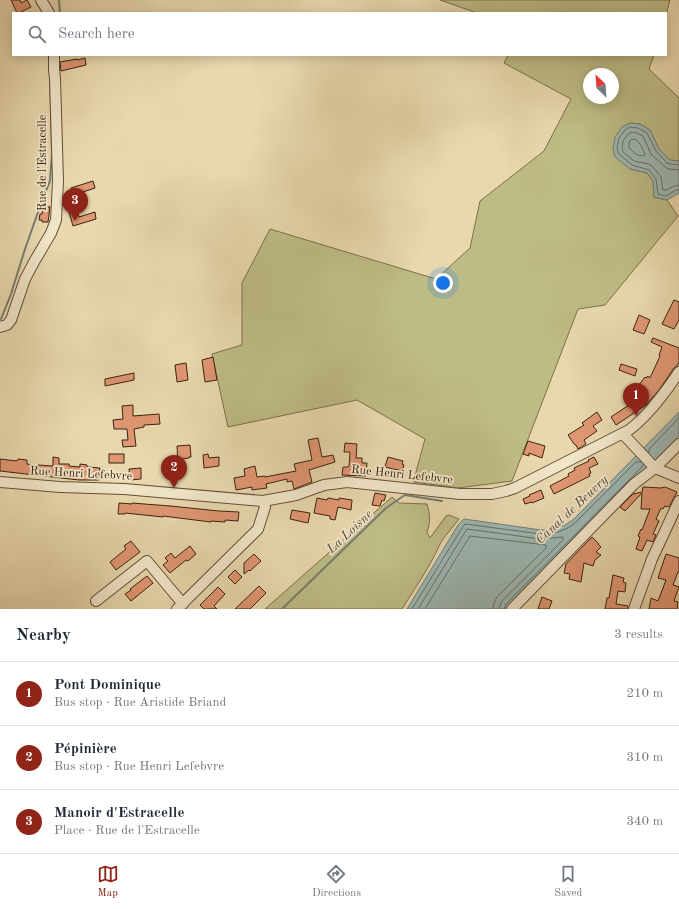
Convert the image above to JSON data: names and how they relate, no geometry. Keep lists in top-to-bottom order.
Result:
{
  "streets": {
    "street": ["Rue de l'Estracelle", "Rue Henri Lefebvre"]
  },
  "water": ["Canal de Beuvry", "La Loisne"],
  "north": "top left",
  "page": {
    "search": "Search here",
    "pins": ["3", "1", "2"],
    "heading": ["Nearby", "3 results"],
    "list": [
      {
        "mark": "1",
        "name": "Pont Dominique",
        "note": "Bus stop · Rue Aristide Briand",
        "value": "210 m"
      },
      {
        "mark": "2",
        "name": "Pépinière",
        "note": "Bus stop · Rue Henri Lefebvre",
        "value": "310 m"
      },
      {
        "mark": "3",
        "name": "Manoir d'Estracelle",
        "note": "Place · Rue de l'Estracelle",
        "value": "340 m"
      }
    ],
    "nav": ["Map", "Directions", "Saved"]
  }
}
